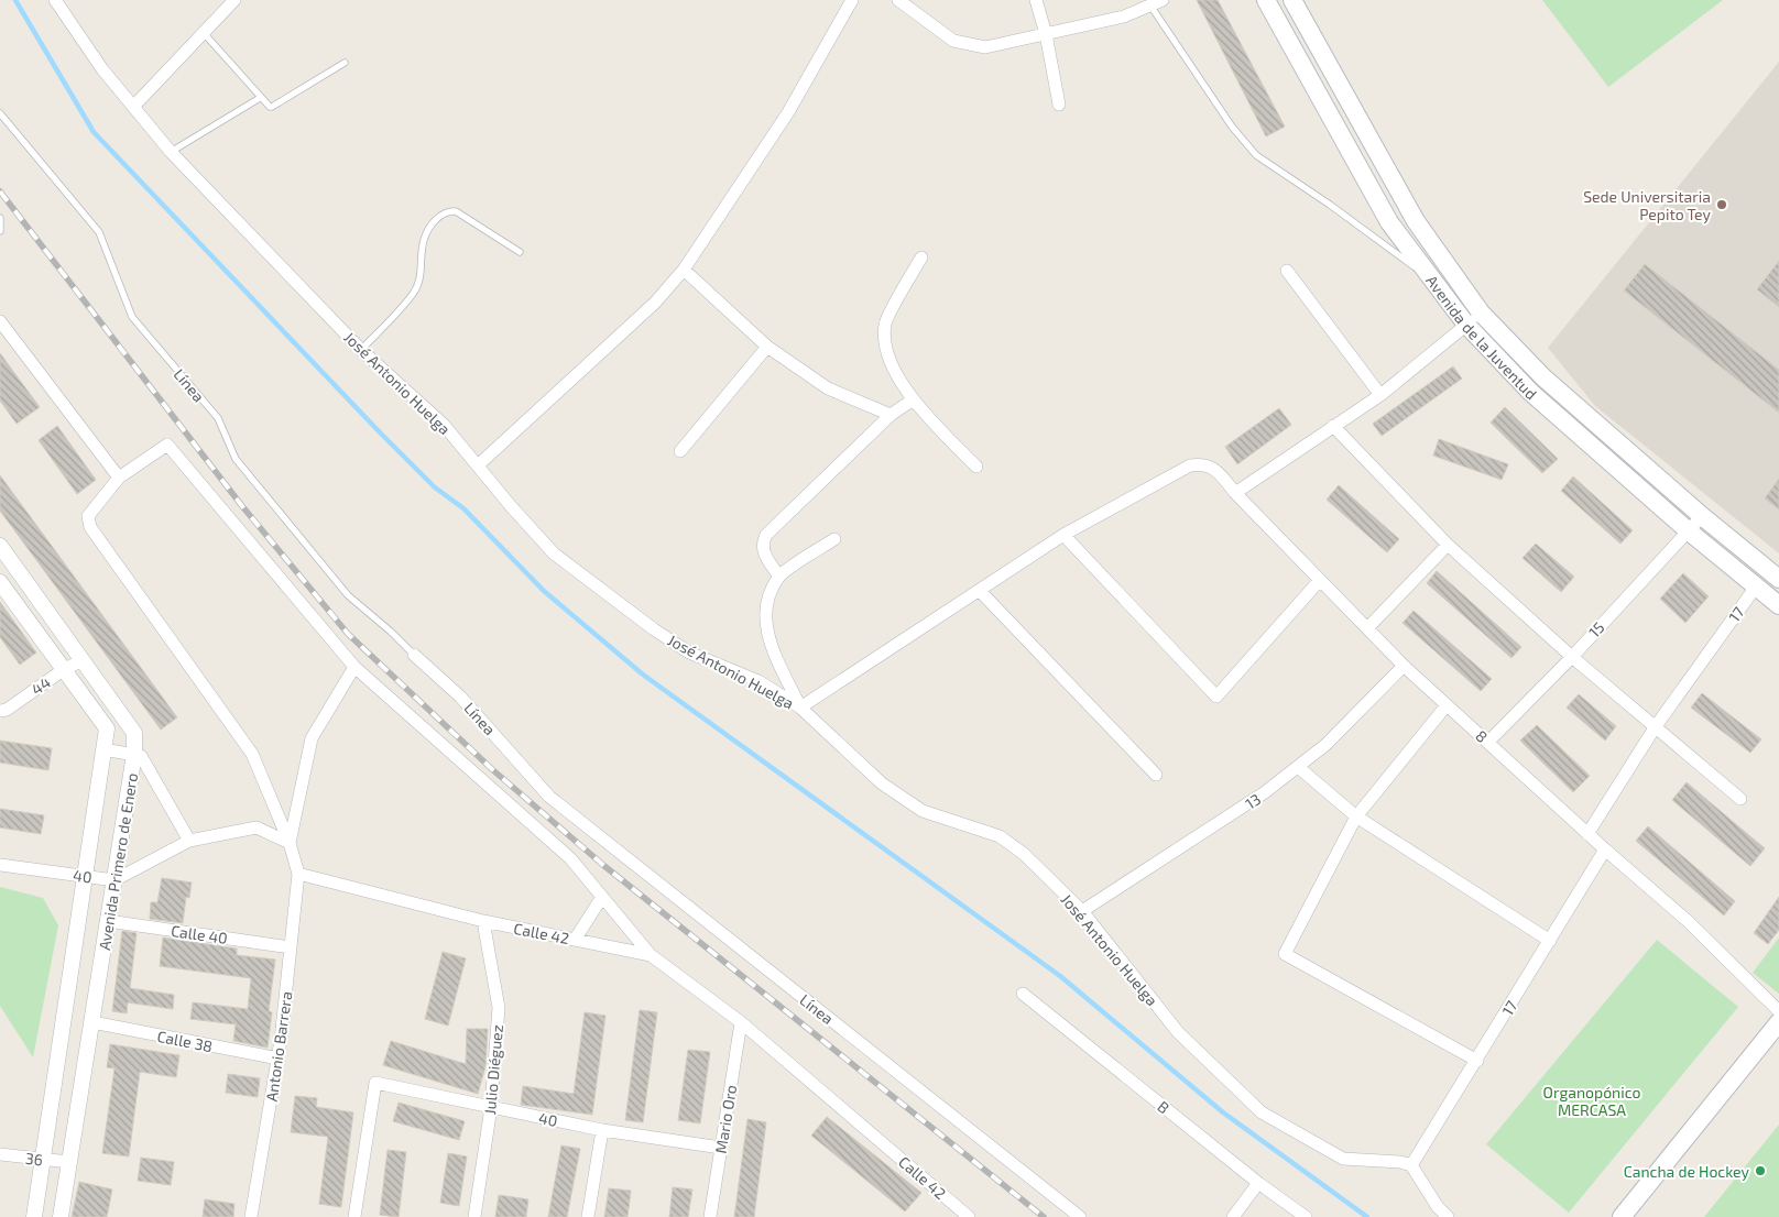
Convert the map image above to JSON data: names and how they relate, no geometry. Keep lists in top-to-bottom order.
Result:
{
  "streets": {
    "main road": ["Avenida de la Juventud"],
    "street": [
      "José Antonio Huelga",
      "Línea",
      "17",
      "15",
      "44",
      "8",
      "13",
      "Avenida Primero de Enero",
      "40",
      "Calle 42",
      "Calle 40",
      "Calle 38",
      "Antonio Barrera",
      "Julio Diéguez",
      "B",
      "Mario Oro",
      "36"
    ]
  },
  "crossings": [
    ["Avenida de la Juventud", "17"],
    ["Avenida de la Juventud", "15"],
    ["José Antonio Huelga", "17"],
    ["José Antonio Huelga", "13"],
    ["17", "8"],
    ["15", "8"],
    ["44", "Avenida Primero de Enero"],
    ["8", "13"],
    ["Avenida Primero de Enero", "40"],
    ["Avenida Primero de Enero", "Calle 40"],
    ["Avenida Primero de Enero", "Calle 38"],
    ["Avenida Primero de Enero", "36"],
    ["40", "Julio Diéguez"],
    ["40", "Mario Oro"],
    ["Calle 42", "Antonio Barrera"],
    ["Calle 42", "Julio Diéguez"],
    ["Calle 42", "Mario Oro"],
    ["Calle 40", "Antonio Barrera"],
    ["Calle 38", "Antonio Barrera"]
  ],
  "parks": ["Organopónico MERCASA"],
  "places": ["Sede Universitaria Pepito Tey", "Cancha de Hockey"]
}
